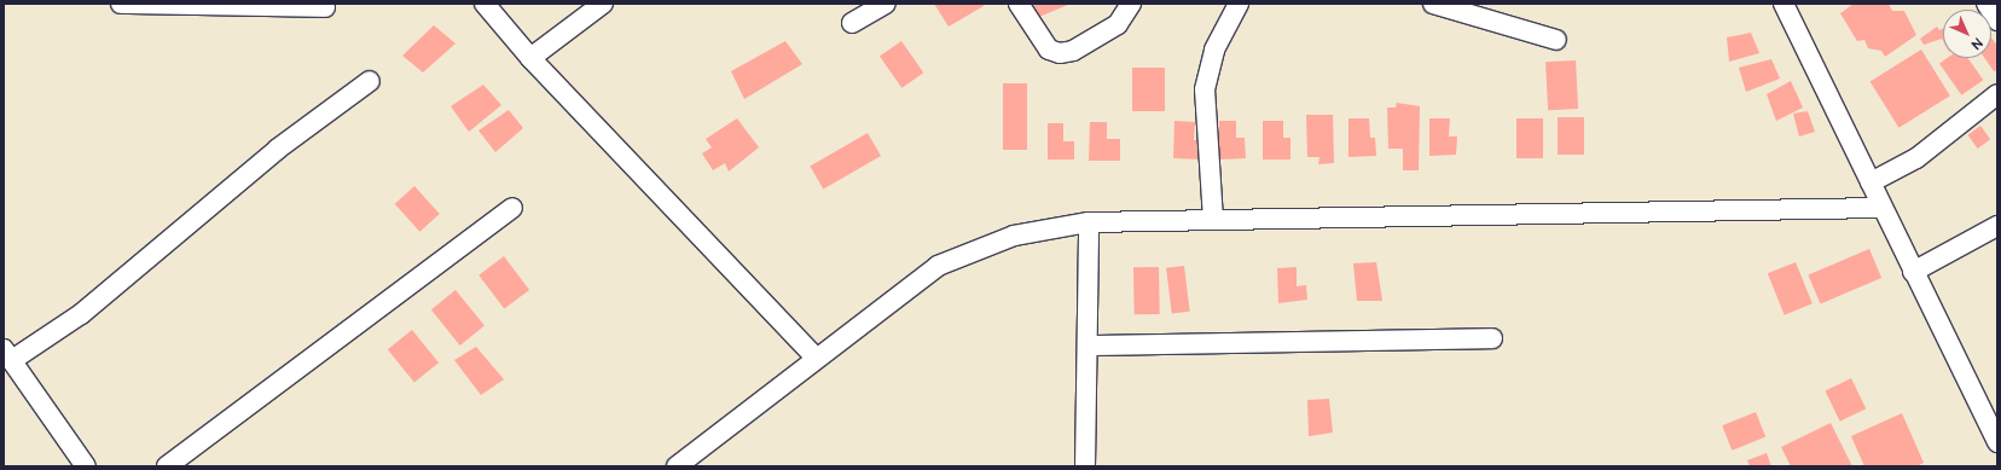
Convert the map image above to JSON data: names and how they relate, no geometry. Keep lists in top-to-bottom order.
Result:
{
  "north": "bottom right"
}
